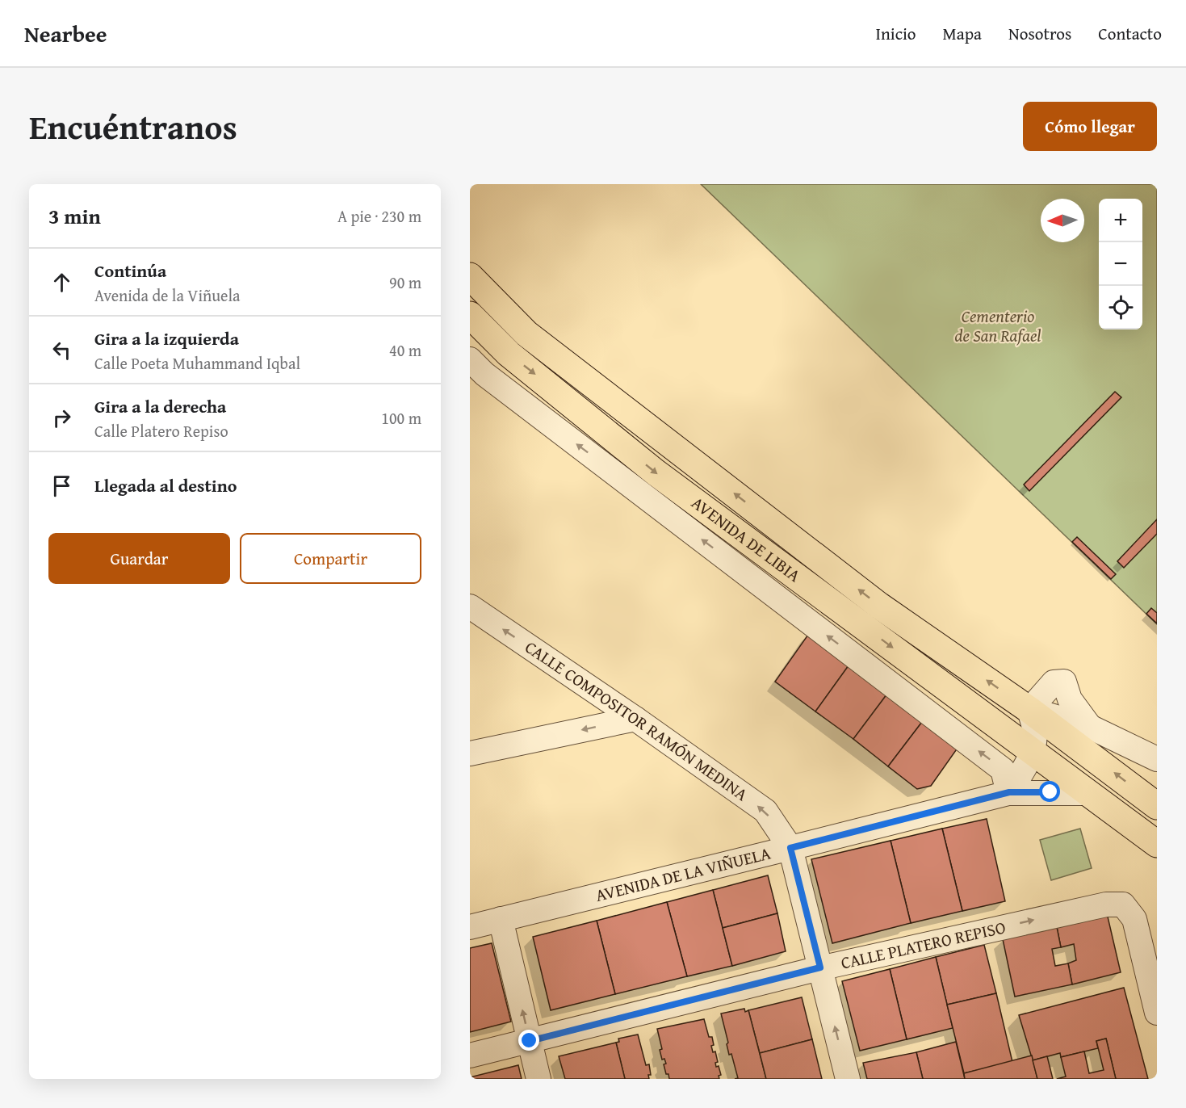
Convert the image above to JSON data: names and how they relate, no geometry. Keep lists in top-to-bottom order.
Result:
{
  "streets": {
    "main road": ["AVENIDA DE LIBIA"],
    "street": ["CALLE COMPOSITOR RAMÓN MEDINA", "AVENIDA DE LA VIÑUELA", "CALLE PLATERO REPISO"]
  },
  "crossings": [
    ["AVENIDA DE LIBIA", "AVENIDA DE LA VIÑUELA"],
    ["CALLE COMPOSITOR RAMÓN MEDINA", "AVENIDA DE LA VIÑUELA"]
  ],
  "one_way": ["CALLE PLATERO REPISO"],
  "parks": ["Cementerio de San Rafael"],
  "north": "left",
  "page": {
    "header": "Nearbee",
    "nav": [
      "Inicio",
      "Mapa",
      "Nosotros",
      "Contacto"
    ],
    "title": "Encuéntranos",
    "buttons": [
      "Cómo llegar",
      ["Guardar", "Compartir"]
    ],
    "heading": ["3 min", "A pie · 230 m"],
    "map_buttons": ["+", "−"],
    "list": [
      ["Continúa", "Avenida de la Viñuela", "90 m"],
      ["Gira a la izquierda", "Calle Poeta Muhammand Iqbal", "40 m"],
      ["Gira a la derecha", "Calle Platero Repiso", "100 m"],
      "Llegada al destino"
    ]
  }
}
